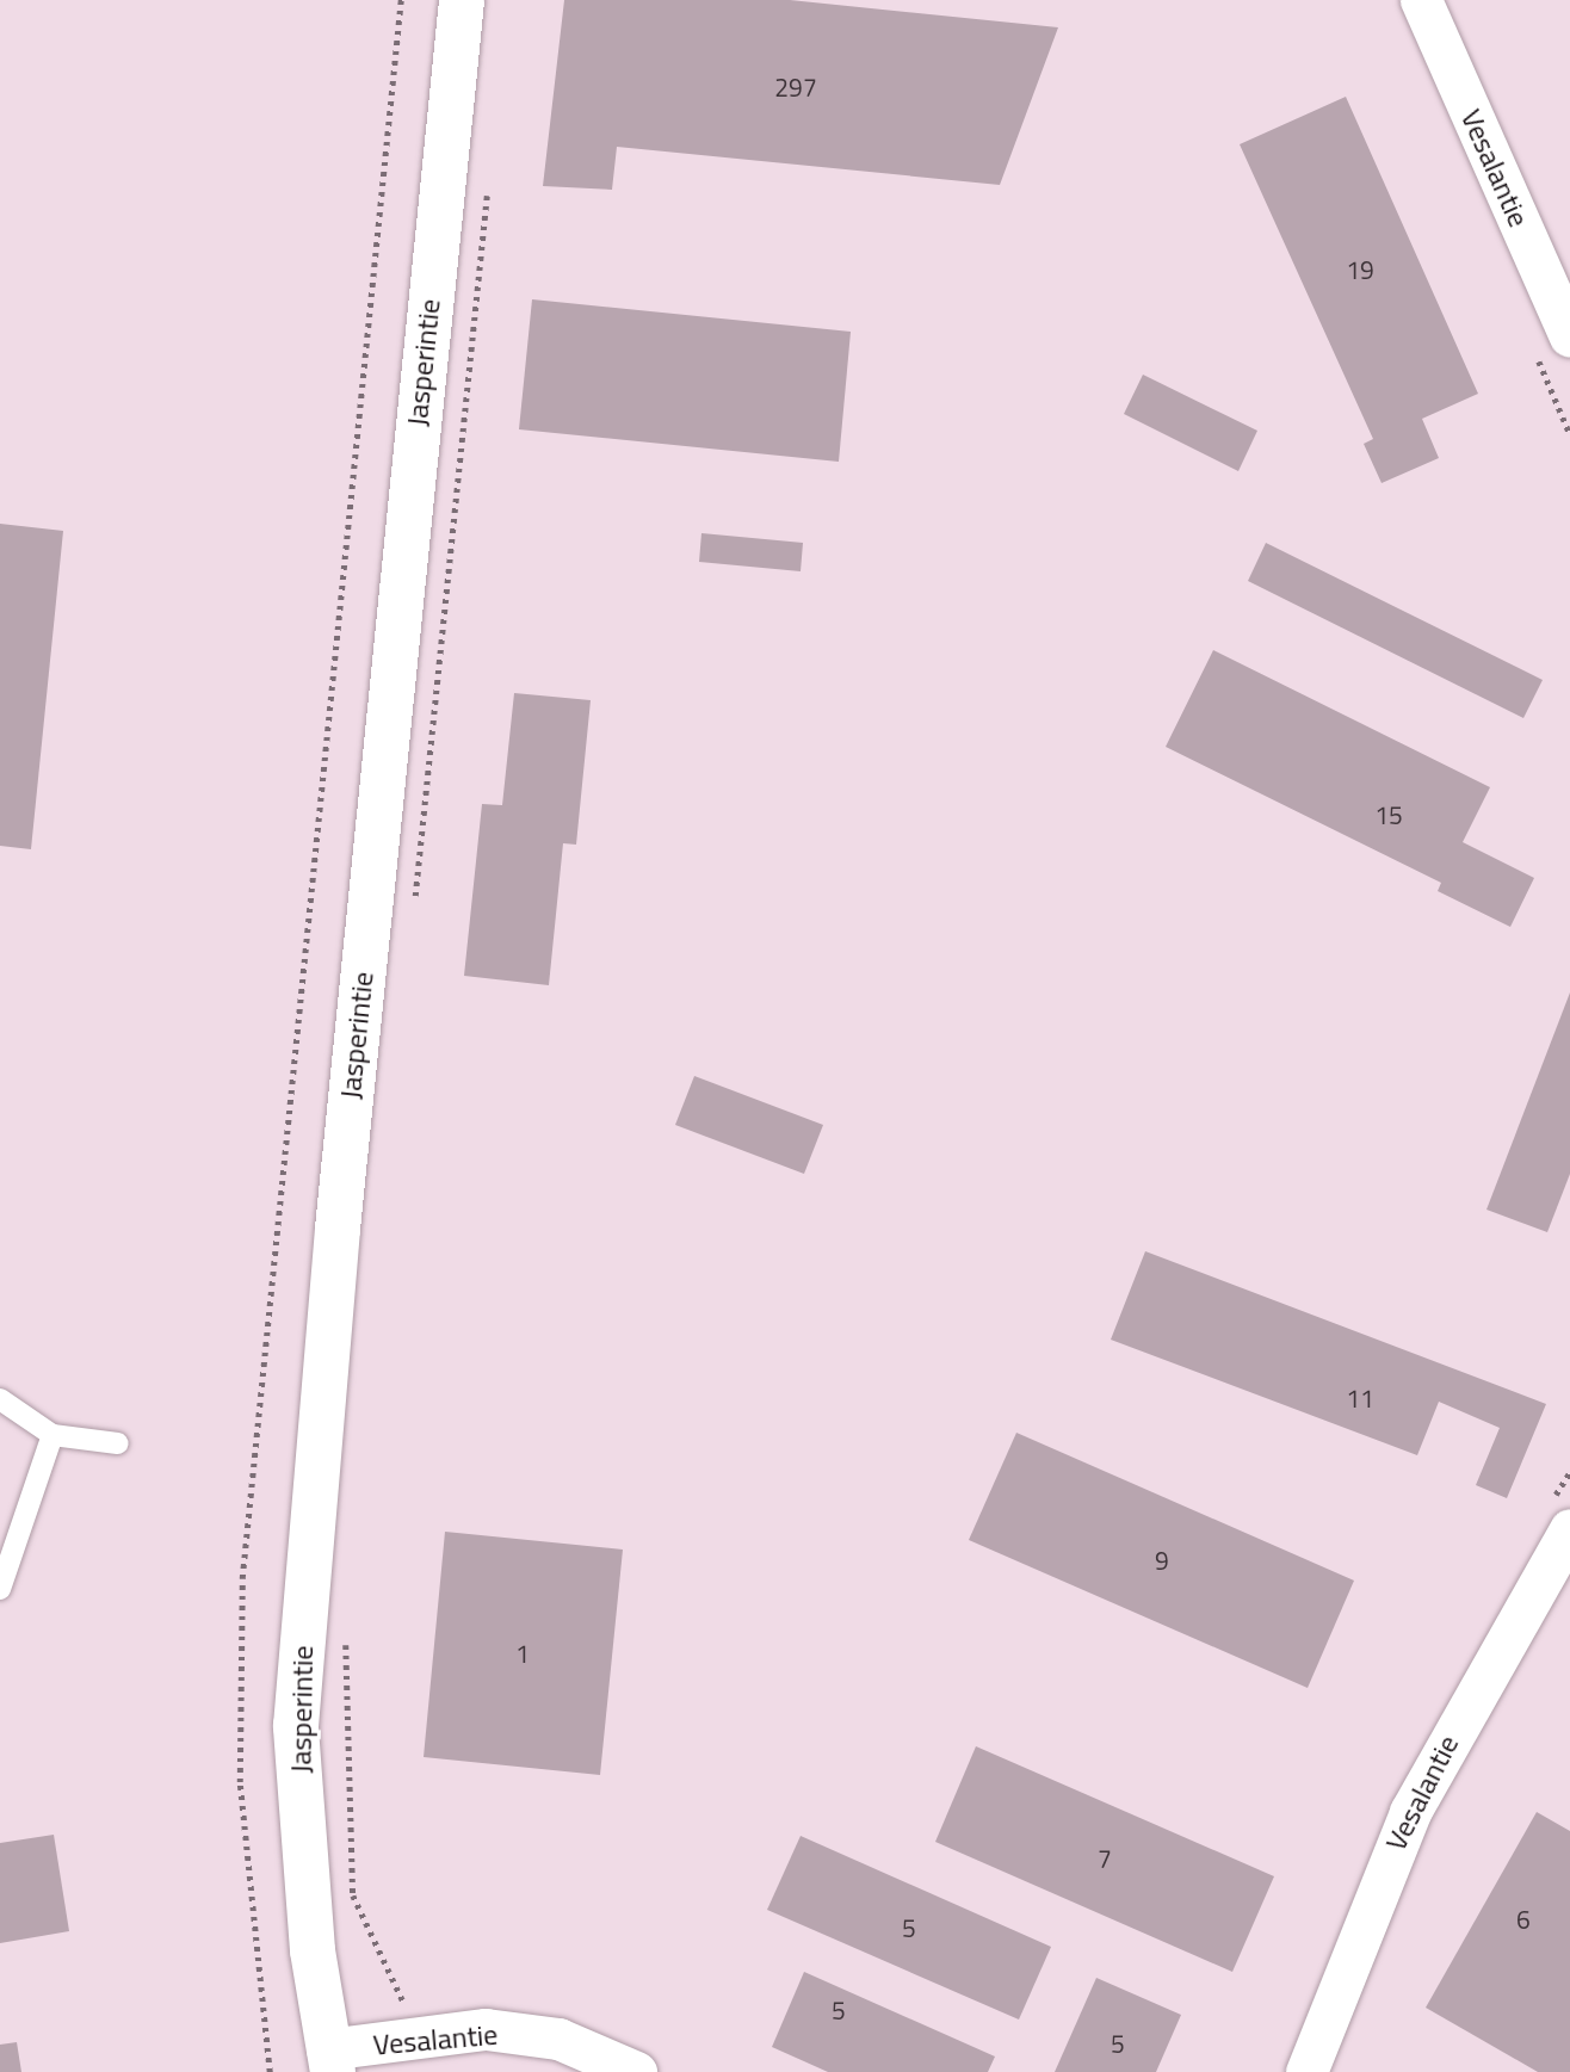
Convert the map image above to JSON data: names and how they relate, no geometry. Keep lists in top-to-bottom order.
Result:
{
  "streets": {
    "main road": ["Jasperintie"],
    "street": ["Vesalantie"]
  },
  "crossings": [
    ["Vesalantie", "Jasperintie"]
  ],
  "house_numbers": [
    "297",
    "19",
    "15",
    "11",
    "9",
    "1",
    "7",
    "6",
    "5",
    "5",
    "5"
  ]
}
